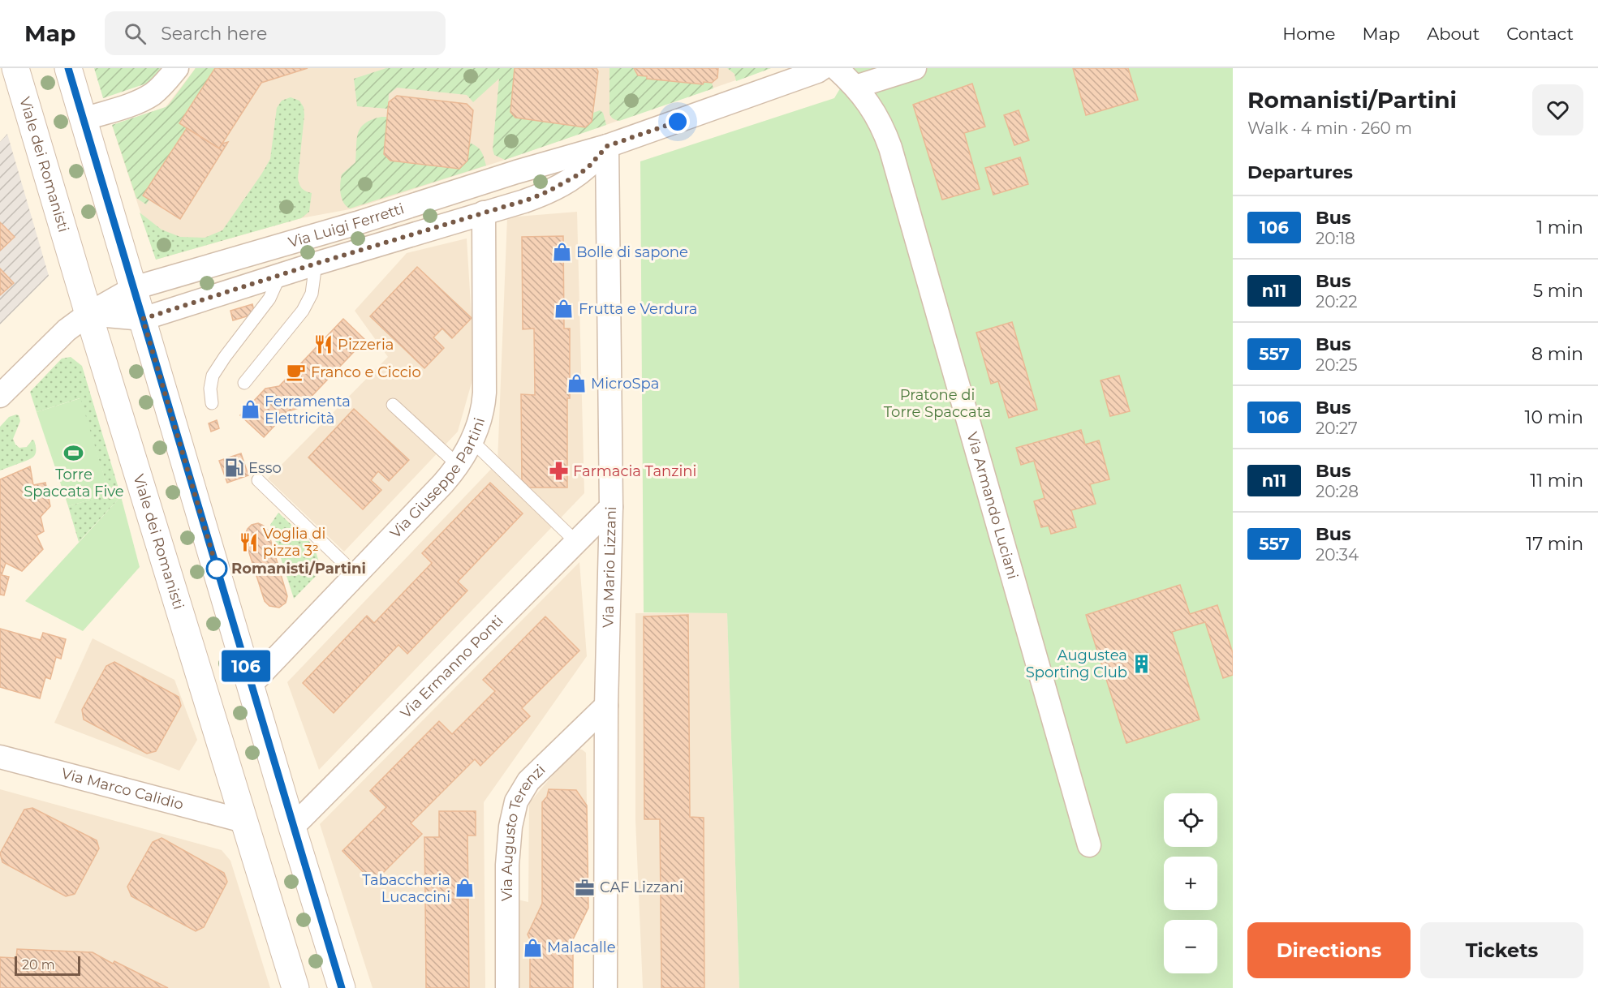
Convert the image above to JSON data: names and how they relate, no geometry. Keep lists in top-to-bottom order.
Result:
{
  "streets": {
    "street": [
      "Viale dei Romanisti",
      "Via Luigi Ferretti",
      "Via Giuseppe Partini",
      "Via Armando Luciani",
      "Via Mario Lizzani",
      "Via Ermanno Ponti",
      "Via Marco Calidio",
      "Via Augusto Terenzi"
    ]
  },
  "crossings": [
    ["Viale dei Romanisti", "Via Luigi Ferretti"],
    ["Viale dei Romanisti", "Via Marco Calidio"],
    ["Via Luigi Ferretti", "Via Giuseppe Partini"],
    ["Via Luigi Ferretti", "Via Mario Lizzani"],
    ["Via Mario Lizzani", "Via Ermanno Ponti"],
    ["Via Mario Lizzani", "Via Augusto Terenzi"]
  ],
  "parks": ["Pratone di Torre Spaccata"],
  "places": {
    "shop": [
      "Bolle di sapone",
      "Frutta e Verdura",
      "MicroSpa",
      "Ferramenta Elettricità",
      "Tabaccheria Lucaccini",
      "Malacalle"
    ],
    "restaurant": ["Pizzeria", "Voglia di pizza 3²"],
    "cafe": ["Franco e Ciccio"],
    "sports": ["Torre Spaccata Five"],
    "fuel station": ["Esso"],
    "pharmacy": ["Farmacia Tanzini"],
    "other": ["Romanisti/Partini"],
    "building": ["Augustea Sporting Club"],
    "office": ["CAF Lizzani"]
  },
  "lines": ["bus line 106"],
  "scale_bar": "20 m",
  "page": {
    "header": "Map",
    "search": "Search here",
    "nav": [
      "Home",
      "Map",
      "About",
      "Contact"
    ],
    "on_map": "106",
    "heading": [
      ["Romanisti/Partini", "Walk · 4 min · 260 m"],
      "Departures"
    ],
    "list": [
      {
        "mark": "106",
        "name": "Bus",
        "note": "20:18",
        "value": "1 min"
      },
      {
        "mark": "n11",
        "name": "Bus",
        "note": "20:22",
        "value": "5 min"
      },
      {
        "mark": "557",
        "name": "Bus",
        "note": "20:25",
        "value": "8 min"
      },
      {
        "mark": "106",
        "name": "Bus",
        "note": "20:27",
        "value": "10 min"
      },
      {
        "mark": "n11",
        "name": "Bus",
        "note": "20:28",
        "value": "11 min"
      },
      {
        "mark": "557",
        "name": "Bus",
        "note": "20:34",
        "value": "17 min"
      }
    ],
    "map_buttons": ["+", "−"],
    "buttons": ["Directions", "Tickets"],
    "scale": "20 m"
  }
}
